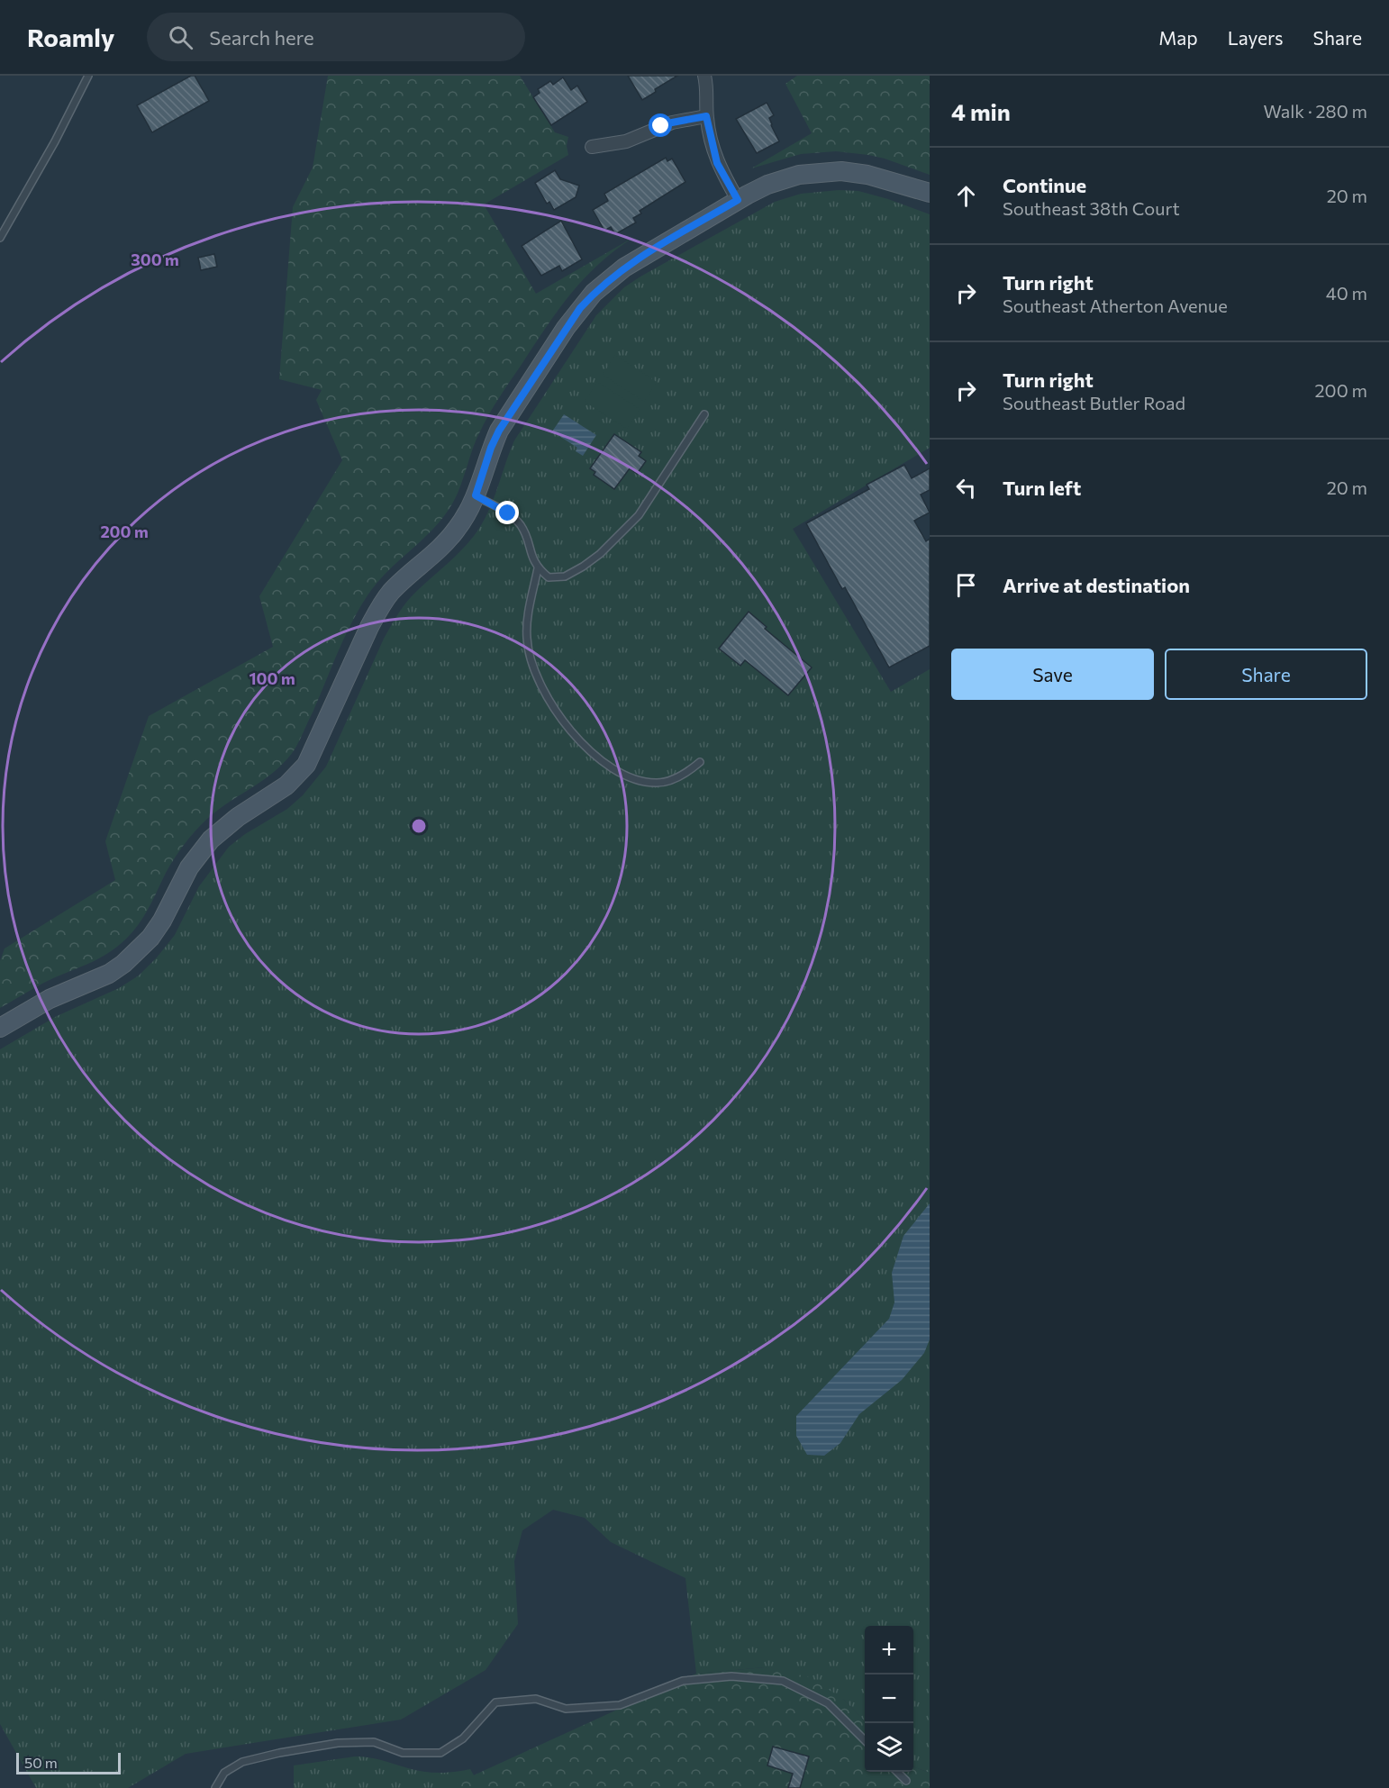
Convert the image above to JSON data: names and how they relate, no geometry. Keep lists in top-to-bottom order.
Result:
{
  "scale_bar": "50 m",
  "page": {
    "header": "Roamly",
    "search": "Search here",
    "nav": ["Map", "Layers", "Share"],
    "heading": ["4 min", "Walk · 280 m"],
    "list": [
      ["Continue", "Southeast 38th Court", "20 m"],
      ["Turn right", "Southeast Atherton Avenue", "40 m"],
      ["Turn right", "Southeast Butler Road", "200 m"],
      ["Turn left", "20 m"],
      "Arrive at destination"
    ],
    "buttons": ["Save", "Share"],
    "map_buttons": ["+", "−"],
    "scale": "50 m"
  },
  "rings": ["300 m", "200 m", "100 m"]
}
